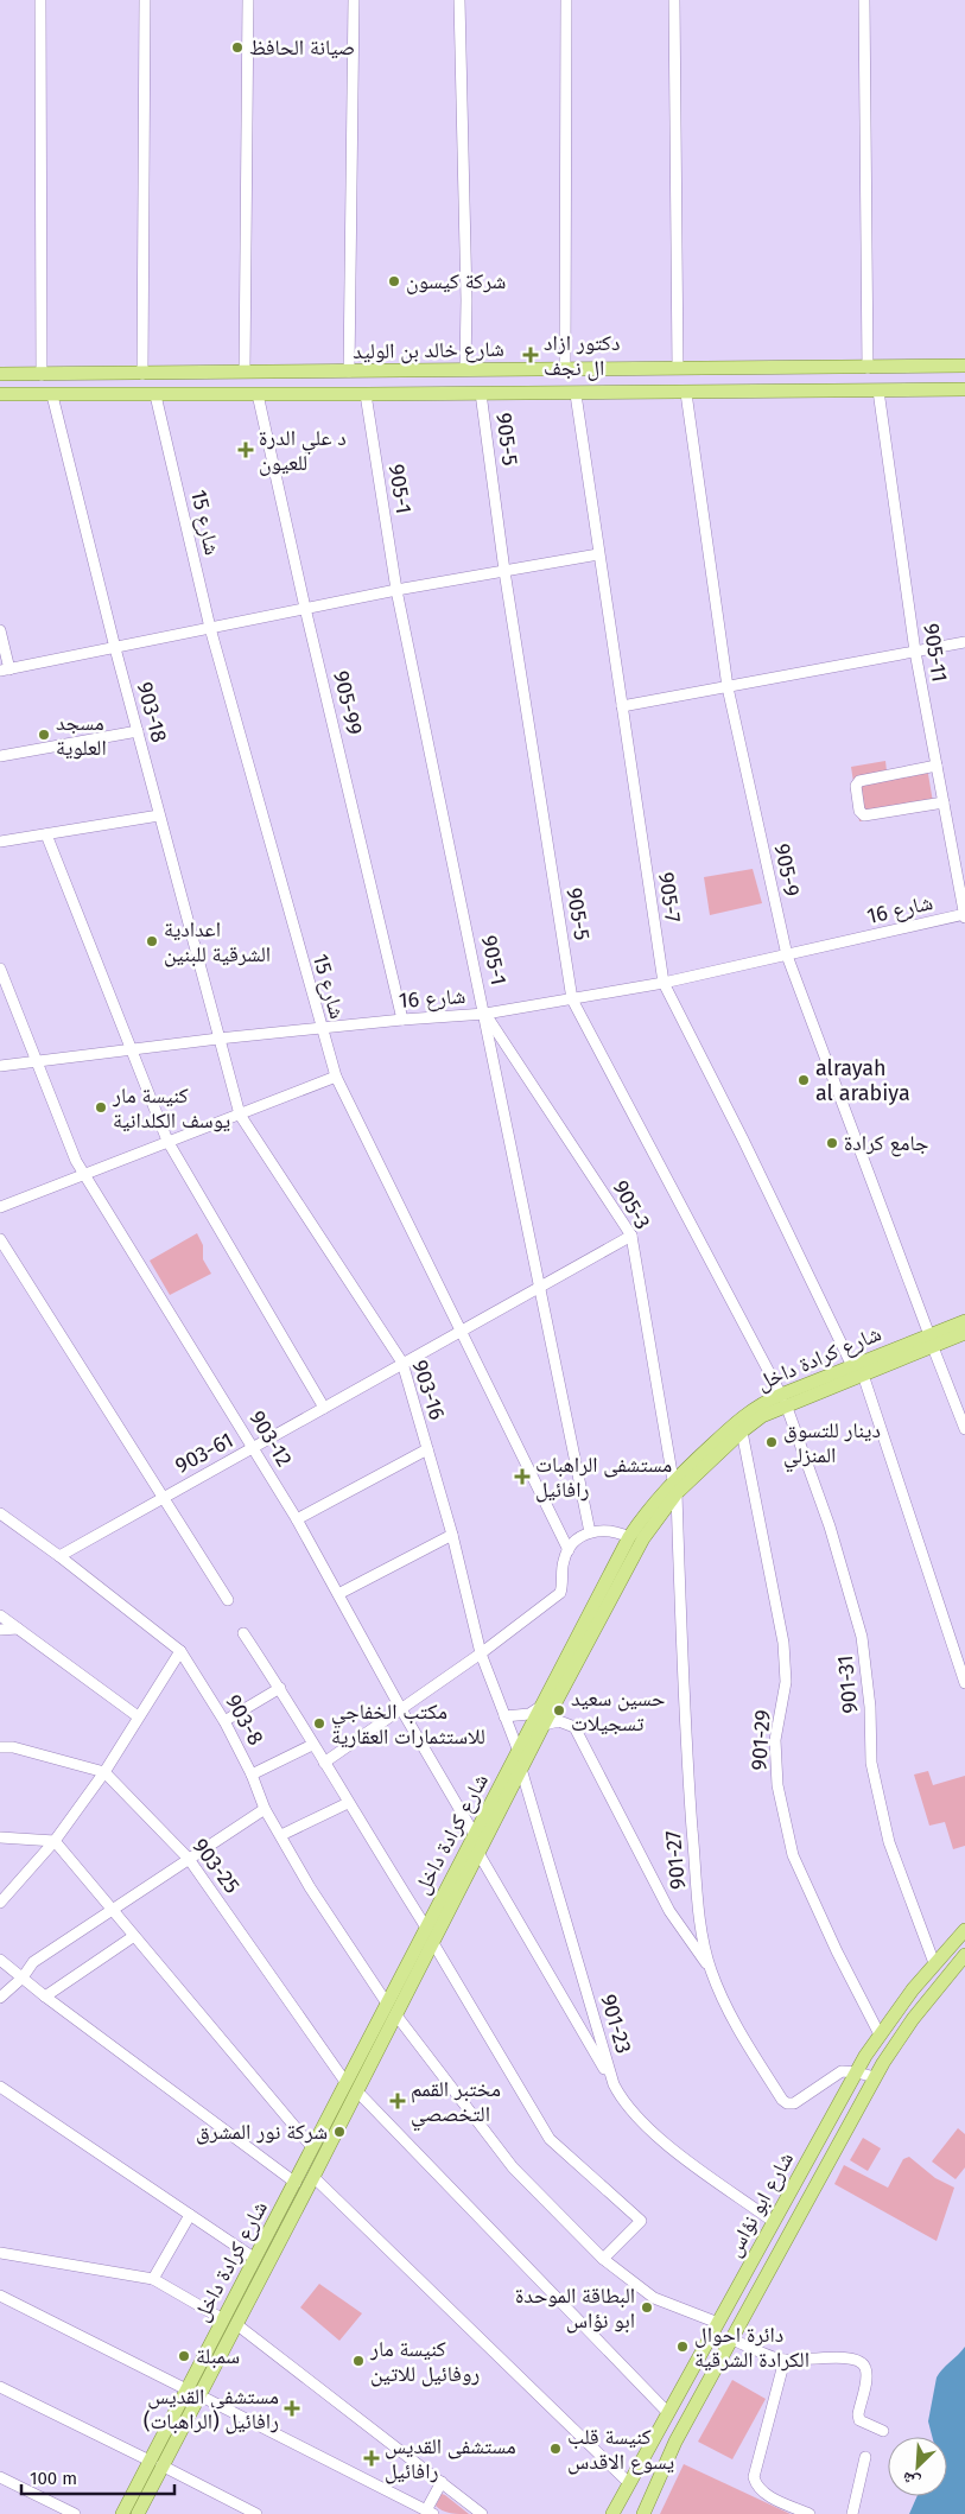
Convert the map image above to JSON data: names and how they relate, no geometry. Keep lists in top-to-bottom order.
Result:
{
  "streets": {
    "main road": ["شارع خالد بن الوليد", "شارع كرادة داخل", "شارع ابو نؤاس"],
    "street": [
      "905-5",
      "905-1",
      "شارع 15",
      "905-11",
      "905-99",
      "903-18",
      "905-9",
      "905-7",
      "شارع 16",
      "905-3",
      "903-16",
      "903-12",
      "903-61",
      "901-31",
      "903-8",
      "901-29",
      "901-27",
      "903-25",
      "901-23"
    ]
  },
  "crossings": [
    ["شارع خالد بن الوليد", "905-5"],
    ["شارع خالد بن الوليد", "905-1"],
    ["شارع خالد بن الوليد", "شارع 15"],
    ["شارع خالد بن الوليد", "905-11"],
    ["شارع خالد بن الوليد", "905-99"],
    ["شارع خالد بن الوليد", "903-18"],
    ["شارع خالد بن الوليد", "905-9"],
    ["شارع خالد بن الوليد", "905-7"],
    ["905-5", "شارع 16"],
    ["905-5", "شارع كرادة داخل"],
    ["905-5", "901-31"],
    ["905-1", "شارع 16"],
    ["905-1", "905-3"],
    ["905-1", "903-61"],
    ["شارع 15", "شارع 16"],
    ["شارع 15", "903-61"],
    ["905-11", "شارع 16"],
    ["905-99", "شارع 16"],
    ["903-18", "شارع 16"],
    ["903-18", "903-16"],
    ["905-9", "شارع 16"],
    ["905-9", "شارع كرادة داخل"],
    ["905-7", "شارع 16"],
    ["905-7", "شارع كرادة داخل"],
    ["شارع 16", "905-3"],
    ["شارع 16", "903-16"],
    ["شارع 16", "903-12"],
    ["905-3", "شارع كرادة داخل"],
    ["905-3", "903-61"],
    ["905-3", "901-27"],
    ["شارع كرادة داخل", "903-16"],
    ["شارع كرادة داخل", "903-12"],
    ["شارع كرادة داخل", "901-31"],
    ["شارع كرادة داخل", "903-8"],
    ["شارع كرادة داخل", "901-29"],
    ["شارع كرادة داخل", "901-27"],
    ["شارع كرادة داخل", "903-25"],
    ["شارع كرادة داخل", "901-23"],
    ["903-16", "903-61"],
    ["903-12", "903-61"],
    ["903-61", "903-8"],
    ["901-31", "شارع ابو نؤاس"],
    ["901-29", "شارع ابو نؤاس"],
    ["901-27", "شارع ابو نؤاس"],
    ["901-23", "شارع ابو نؤاس"]
  ],
  "places": {
    "other": [
      "صيانة الحافظ",
      "شركة كيسون",
      "مسجد العلوية",
      "اعدادية الشرقية للبنين",
      "alrayah al arabiya",
      "كنيسة مار يوسف الكلدانية",
      "جامع كرادة",
      "دينار للتسوق المنزلي",
      "حسين سعيد تسجيلات",
      "مكتب الخفاجي للاستثمارات العقارية",
      "شركة نور المشرق",
      "البطاقة الموحدة ابو نؤاس",
      "دائرة احوال الكرادة الشرقية",
      "سمبلة",
      "كنيسة مار روفائيل للاتين",
      "كنيسة قلب يسوع الاقدس"
    ],
    "health": [
      "دكتور ازاد ال نجف",
      "د علي الدرة للعيون",
      "مستشفى الراهبات رافائيل",
      "مختبر القمم التخصصي",
      "مستشفى القديس رافائيل (الراهبات)",
      "مستشفى القديس رافائيل"
    ]
  },
  "scale_bar": "100 m",
  "north": "bottom left"
}
